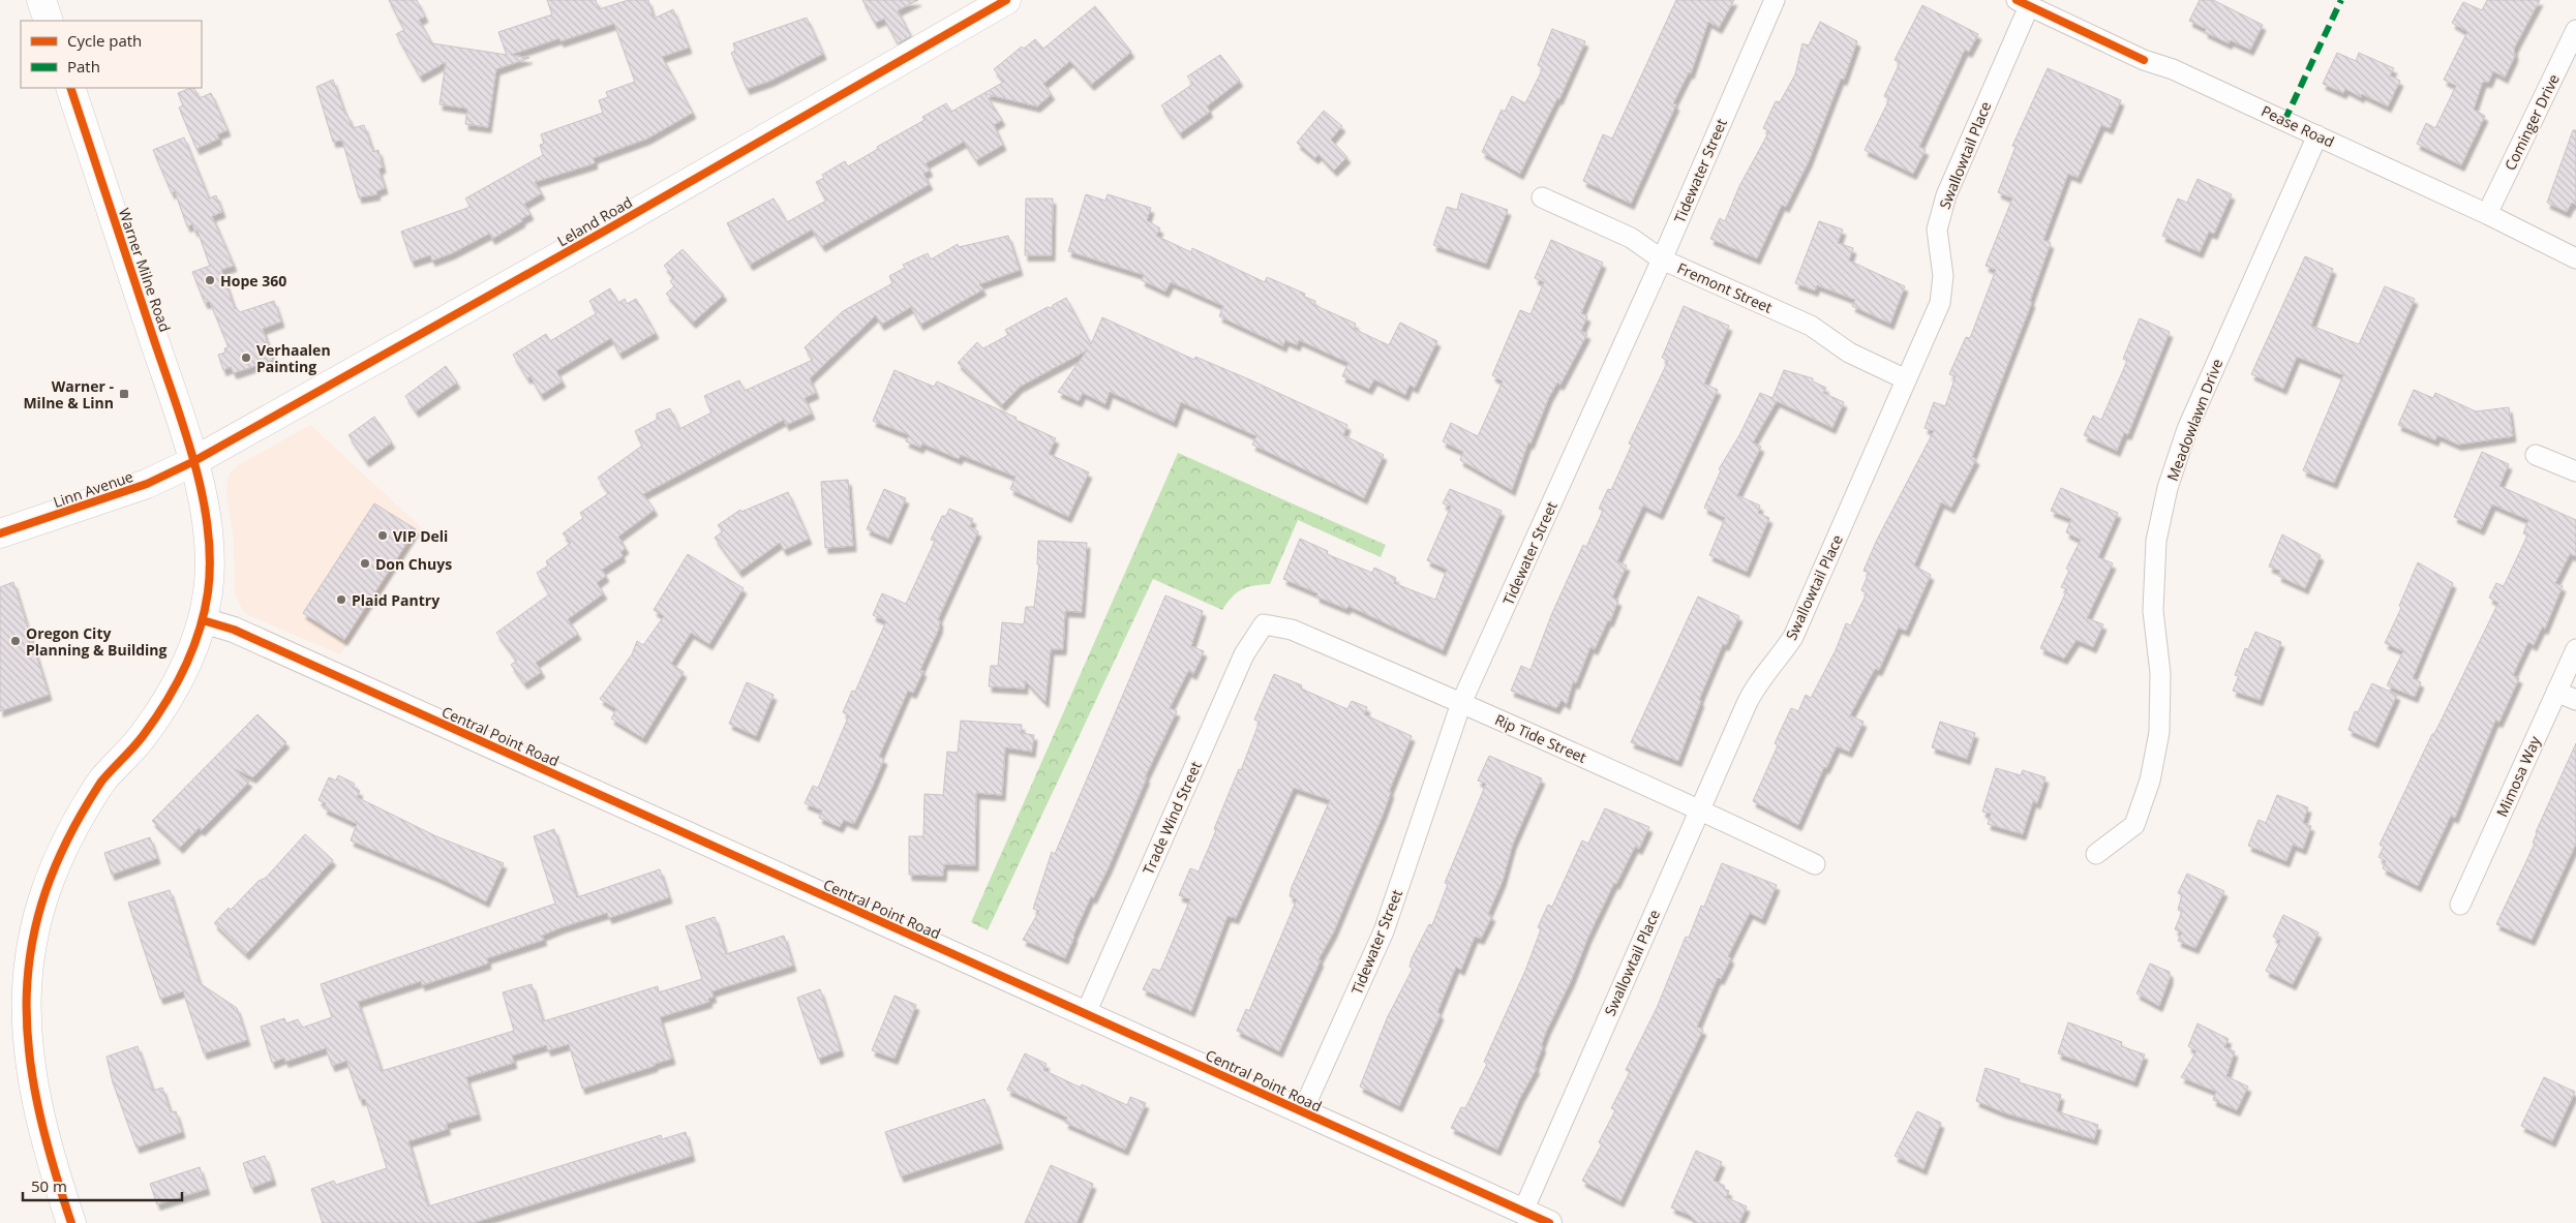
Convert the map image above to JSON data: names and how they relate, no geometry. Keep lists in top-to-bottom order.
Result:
{
  "streets": {
    "main road": ["Leland Road", "Warner Milne Road", "Linn Avenue"],
    "street": [
      "Cominger Drive",
      "Pease Road",
      "Swallowtail Place",
      "Tidewater Street",
      "Fremont Street",
      "Meadowlawn Drive",
      "Central Point Road",
      "Rip Tide Street",
      "Mimosa Way",
      "Trade Wind Street"
    ]
  },
  "crossings": [
    ["Cominger Drive", "Pease Road"],
    ["Pease Road", "Swallowtail Place"],
    ["Pease Road", "Meadowlawn Drive"],
    ["Swallowtail Place", "Fremont Street"],
    ["Swallowtail Place", "Central Point Road"],
    ["Swallowtail Place", "Rip Tide Street"],
    ["Tidewater Street", "Fremont Street"],
    ["Tidewater Street", "Central Point Road"],
    ["Tidewater Street", "Rip Tide Street"],
    ["Leland Road", "Warner Milne Road"],
    ["Leland Road", "Linn Avenue"],
    ["Warner Milne Road", "Linn Avenue"],
    ["Warner Milne Road", "Central Point Road"],
    ["Central Point Road", "Trade Wind Street"],
    ["Rip Tide Street", "Trade Wind Street"]
  ],
  "places": {
    "other": [
      "Hope 360",
      "Verhaalen Painting",
      "VIP Deli",
      "Don Chuys",
      "Plaid Pantry",
      "Oregon City Planning & Building"
    ],
    "transit": ["Warner - Milne & Linn"]
  },
  "legend": ["Cycle path", "Path"],
  "scale_bar": "50 m"
}
